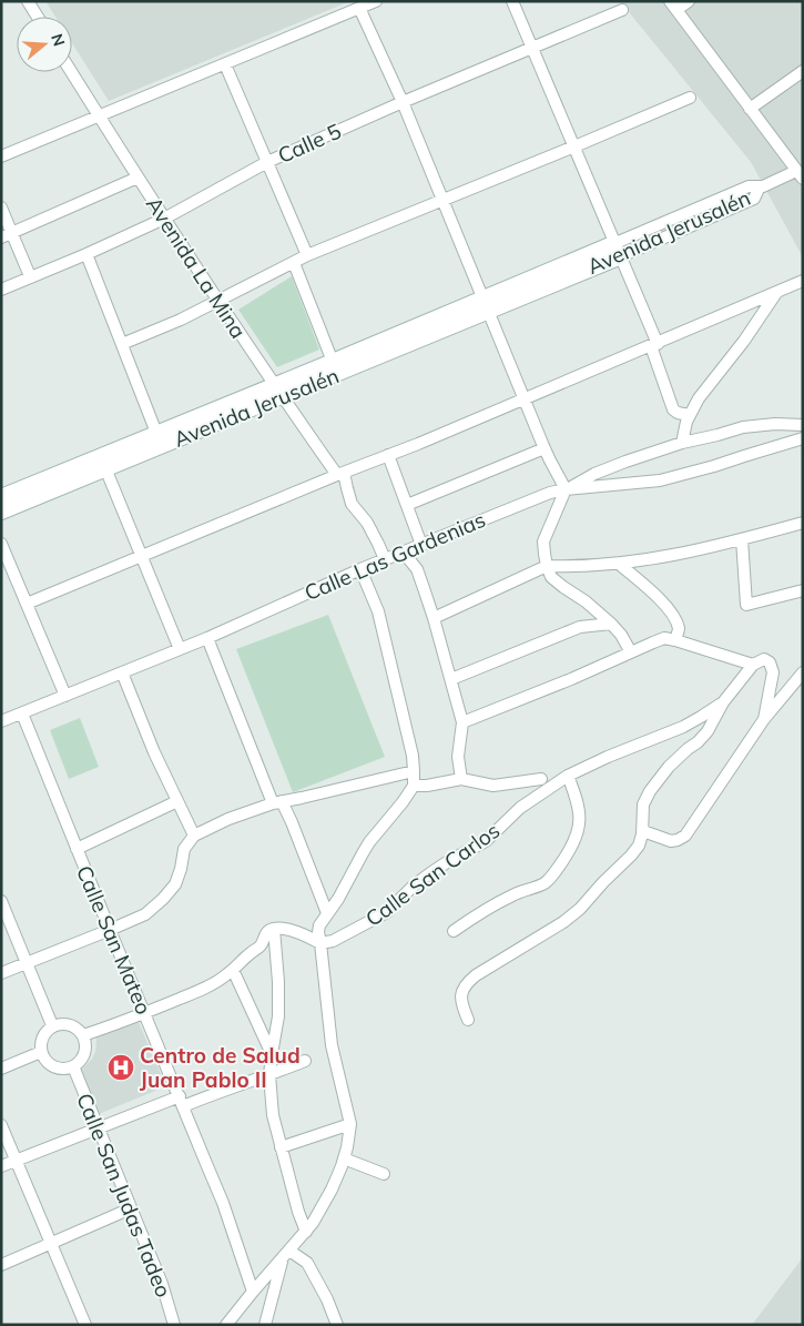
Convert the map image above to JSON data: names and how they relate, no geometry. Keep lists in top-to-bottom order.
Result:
{
  "streets": {
    "street": [
      "Calle 5",
      "Avenida Jerusalén",
      "Avenida La Mina",
      "Calle Las Gardenias",
      "Calle San Carlos",
      "Calle San Mateo",
      "Calle San Judas Tadeo"
    ]
  },
  "crossings": [
    ["Calle 5", "Avenida La Mina"],
    ["Avenida Jerusalén", "Avenida La Mina"],
    ["Calle Las Gardenias", "Calle San Mateo"]
  ],
  "places": {
    "hospital": ["Centro de Salud Juan Pablo II"]
  },
  "north": "right"
}
